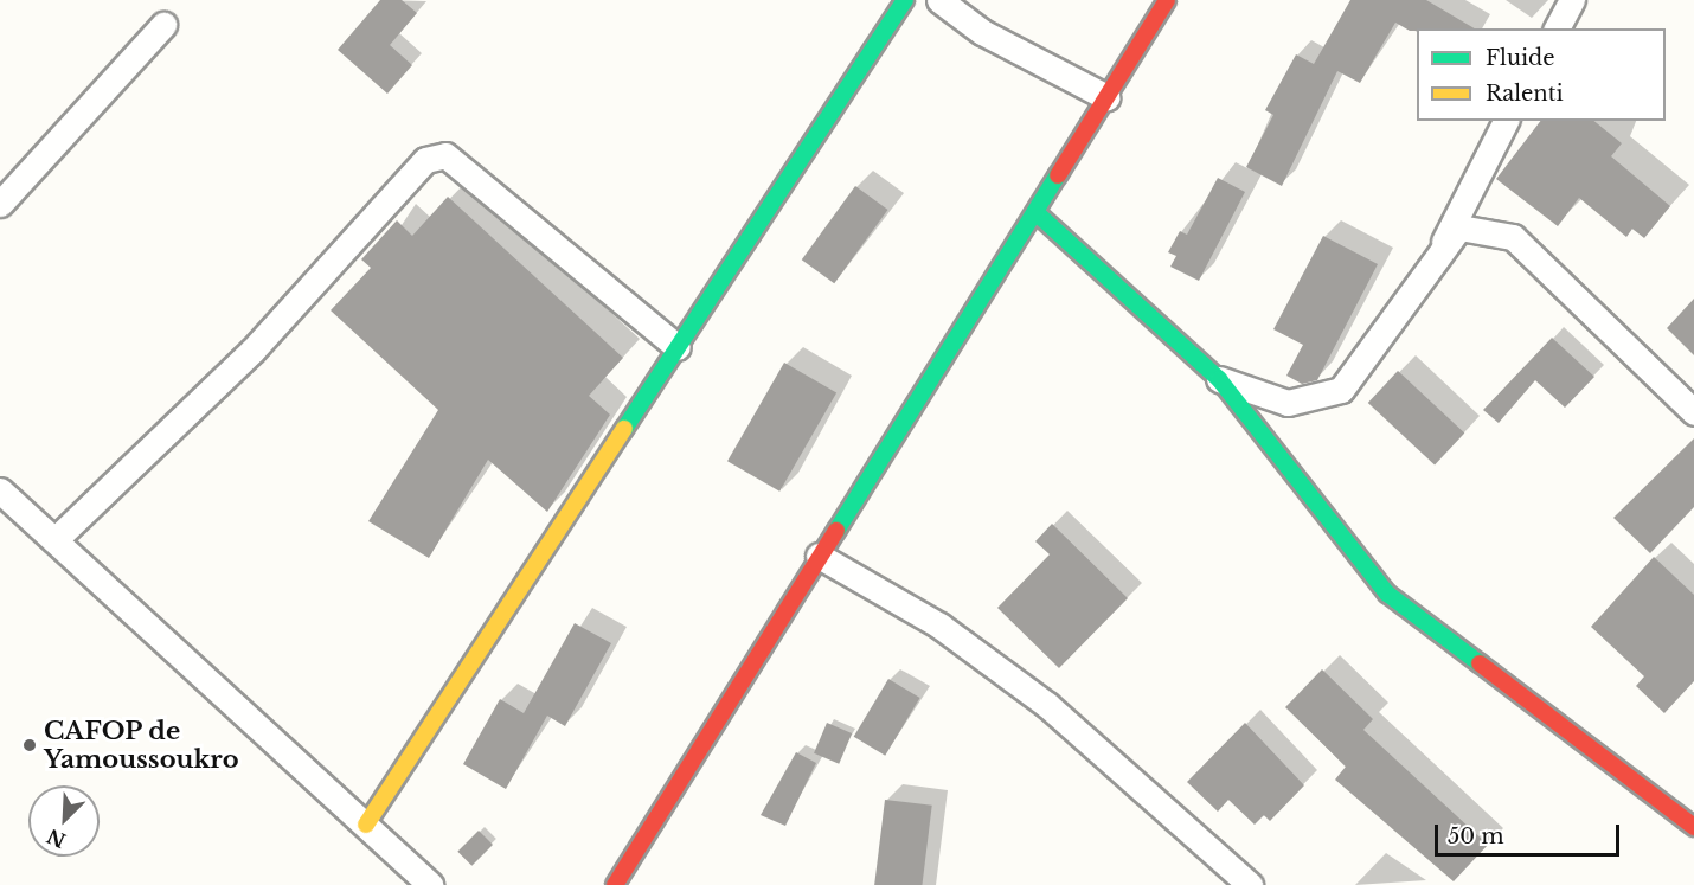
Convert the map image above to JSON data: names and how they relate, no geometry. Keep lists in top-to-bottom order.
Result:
{
  "places": ["CAFOP de Yamoussoukro"],
  "legend": ["Fluide", "Ralenti"],
  "scale_bar": "50 m",
  "north": "bottom left"
}
